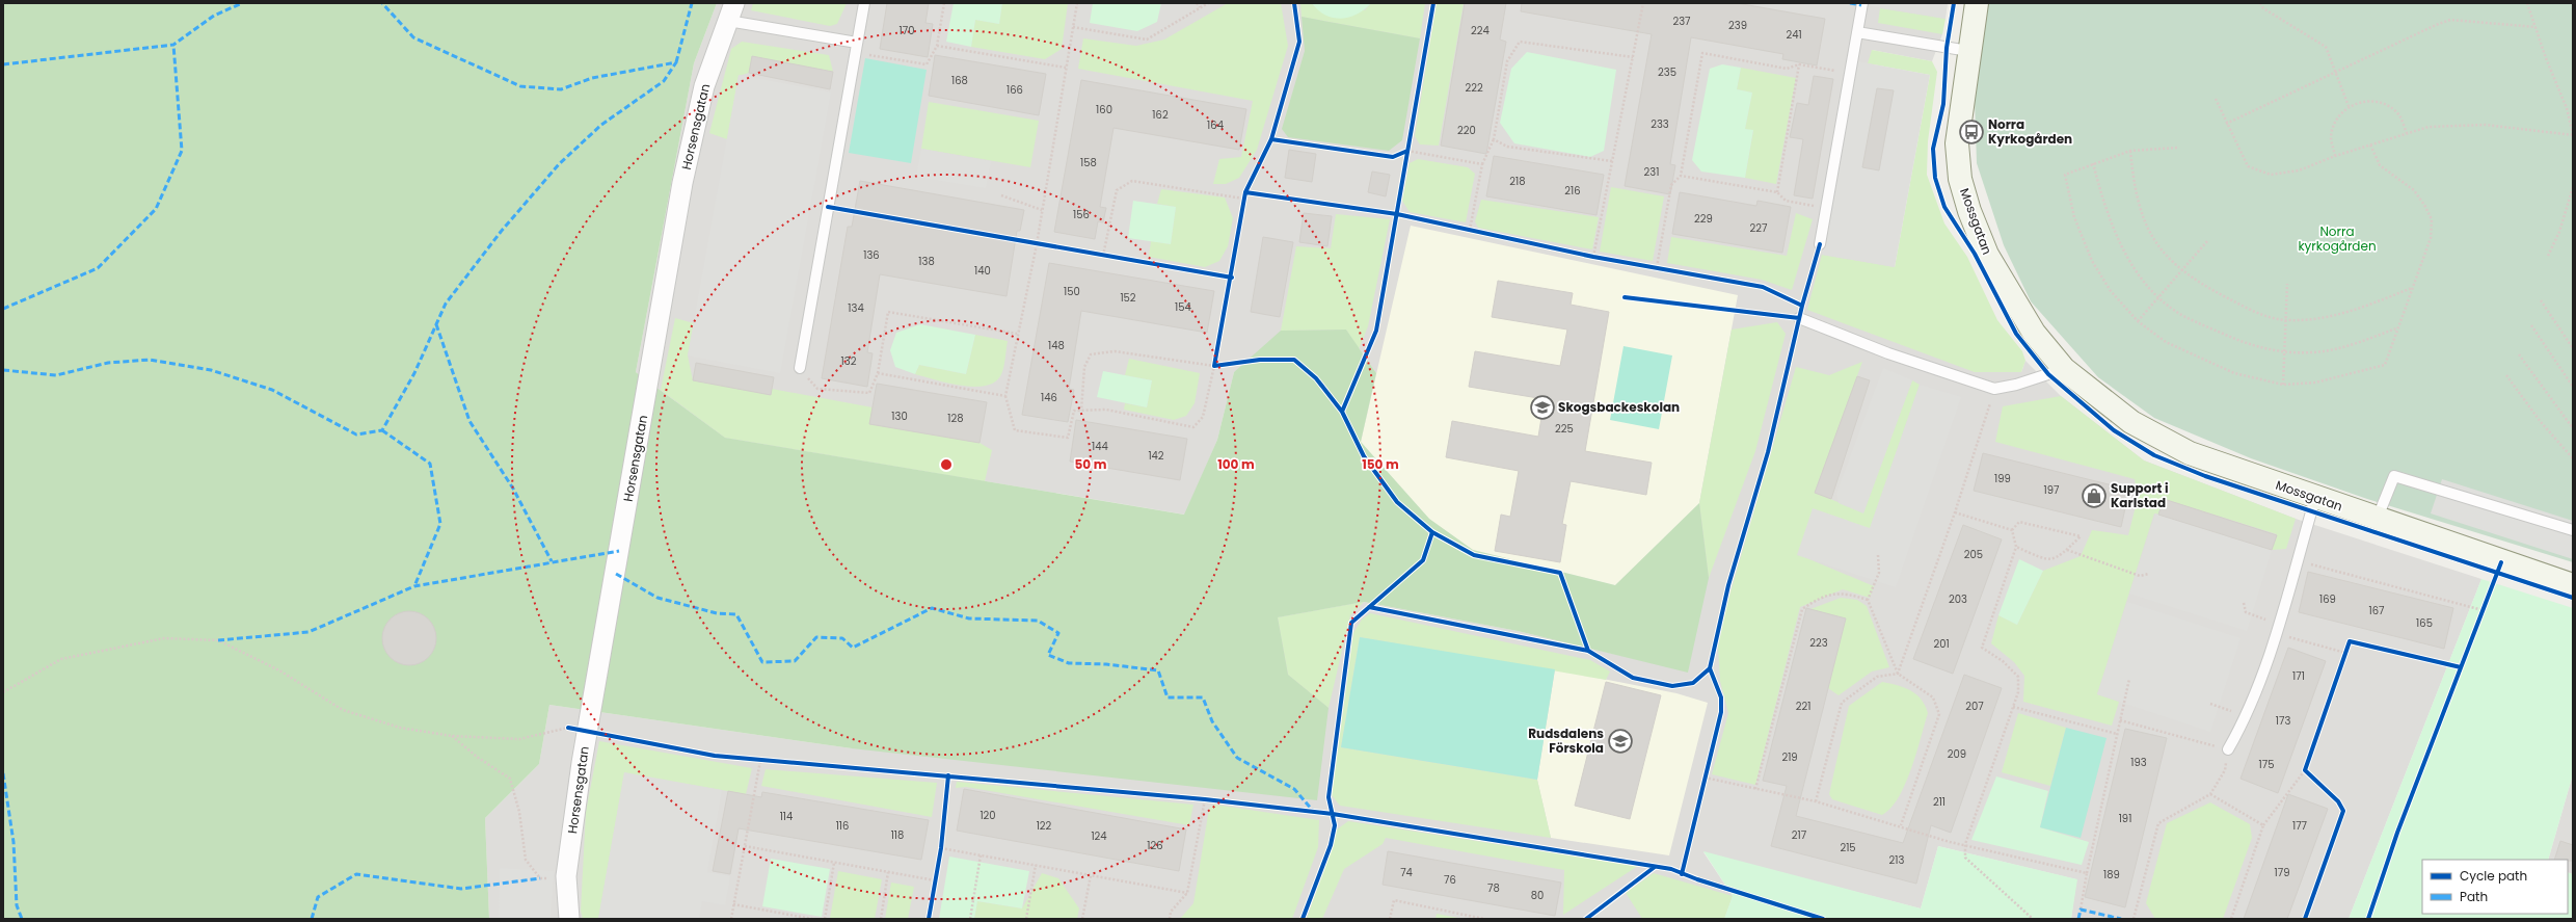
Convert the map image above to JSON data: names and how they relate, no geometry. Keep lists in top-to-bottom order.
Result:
{
  "streets": {
    "street": ["Horsensgatan", "Mossgatan"]
  },
  "parks": ["Norra kyrkogården"],
  "places": {
    "bus stop": ["Norra Kyrkogården"],
    "school or university": ["Skogsbackeskolan", "Rudsdalens Förskola"],
    "shop": ["Support i Karlstad"]
  },
  "house_numbers": [
    "237",
    "239",
    "170",
    "224",
    "241",
    "235",
    "168",
    "222",
    "166",
    "160",
    "162",
    "233",
    "164",
    "220",
    "158",
    "231",
    "218",
    "216",
    "156",
    "229",
    "227",
    "136",
    "138",
    "140",
    "150",
    "152",
    "154",
    "134",
    "148",
    "132",
    "146",
    "130",
    "128",
    "225",
    "144",
    "142",
    "199",
    "197",
    "205",
    "203",
    "169",
    "167",
    "165",
    "223",
    "201",
    "171",
    "221",
    "207",
    "173",
    "209",
    "219",
    "193",
    "175",
    "211",
    "120",
    "114",
    "191",
    "116",
    "122",
    "177",
    "118",
    "217",
    "124",
    "126",
    "215",
    "213",
    "74",
    "179",
    "189",
    "76",
    "78",
    "80"
  ],
  "legend": ["Cycle path", "Path"],
  "rings": ["50 m", "100 m", "150 m"]
}
